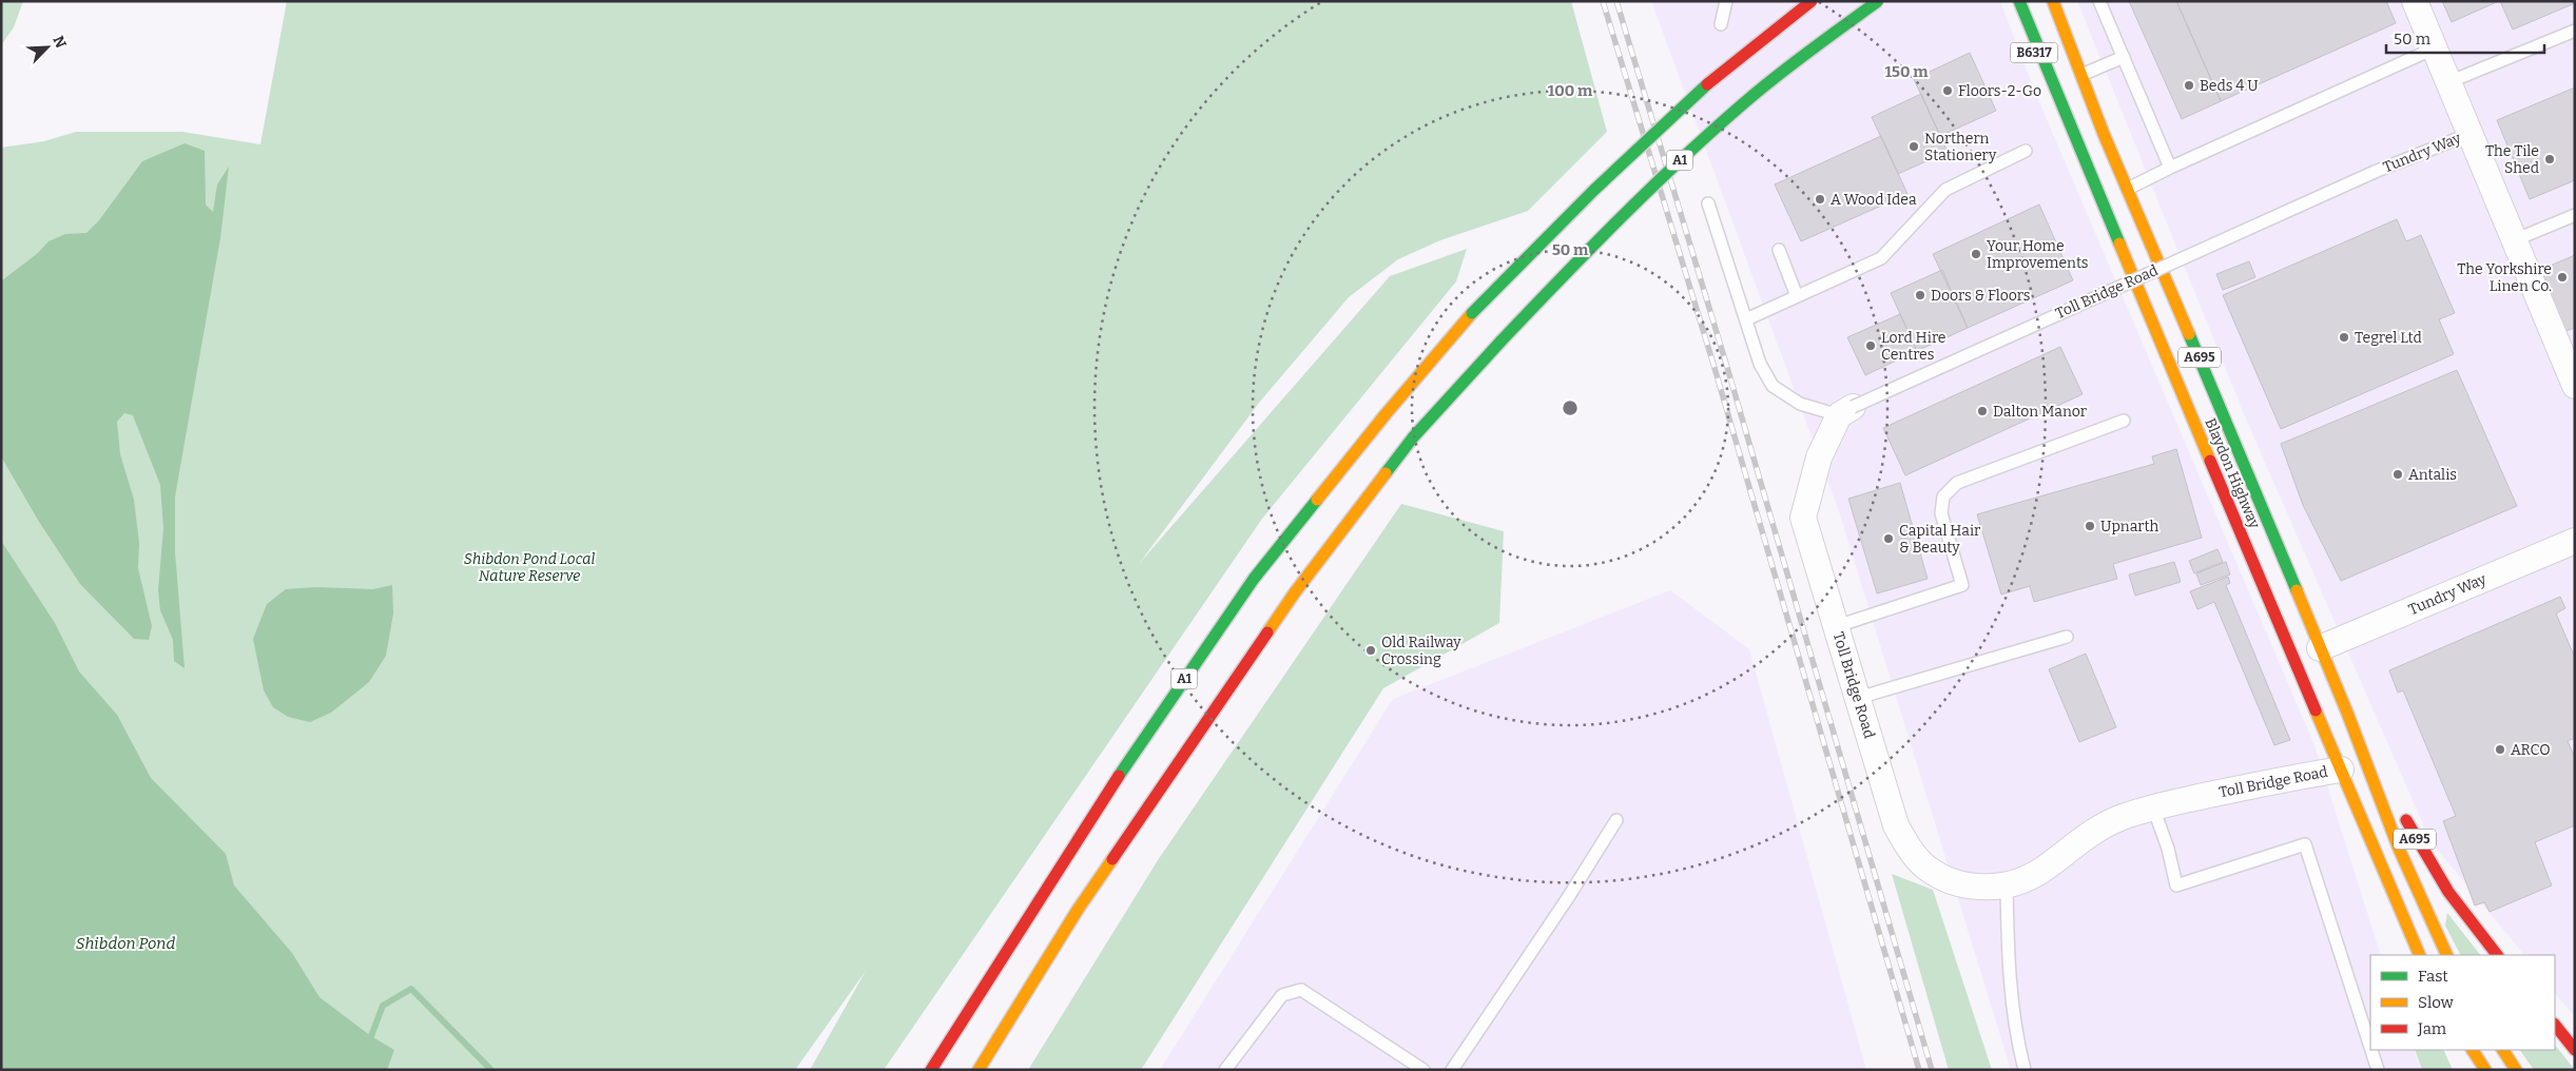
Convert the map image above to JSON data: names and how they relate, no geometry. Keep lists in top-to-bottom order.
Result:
{
  "streets": {
    "main road": [
      "B6317",
      "A1",
      "A695",
      "Blaydon Highway"
    ],
    "street": ["Tundry Way", "Toll Bridge Road"]
  },
  "crossings": [
    ["B6317", "Blaydon Highway"],
    ["Tundry Way", "Toll Bridge Road"],
    ["Tundry Way", "Blaydon Highway"],
    ["Toll Bridge Road", "Blaydon Highway"],
    ["A695", "Blaydon Highway"]
  ],
  "water": ["Shibdon Pond"],
  "parks": ["Shibdon Pond Local Nature Reserve"],
  "places": [
    "Beds 4 U",
    "Floors-2-Go",
    "Northern Stationery",
    "The Tile Shed",
    "A Wood Idea",
    "Your Home Improvements",
    "The Yorkshire Linen Co.",
    "Doors & Floors",
    "Tegrel Ltd",
    "Lord Hire Centres",
    "Dalton Manor",
    "Antalis",
    "Upnarth",
    "Capital Hair & Beauty",
    "Old Railway Crossing",
    "ARCO"
  ],
  "legend": ["Fast", "Slow", "Jam"],
  "scale_bar": "50 m",
  "north": "top right",
  "rings": ["150 m", "100 m", "50 m"]
}
